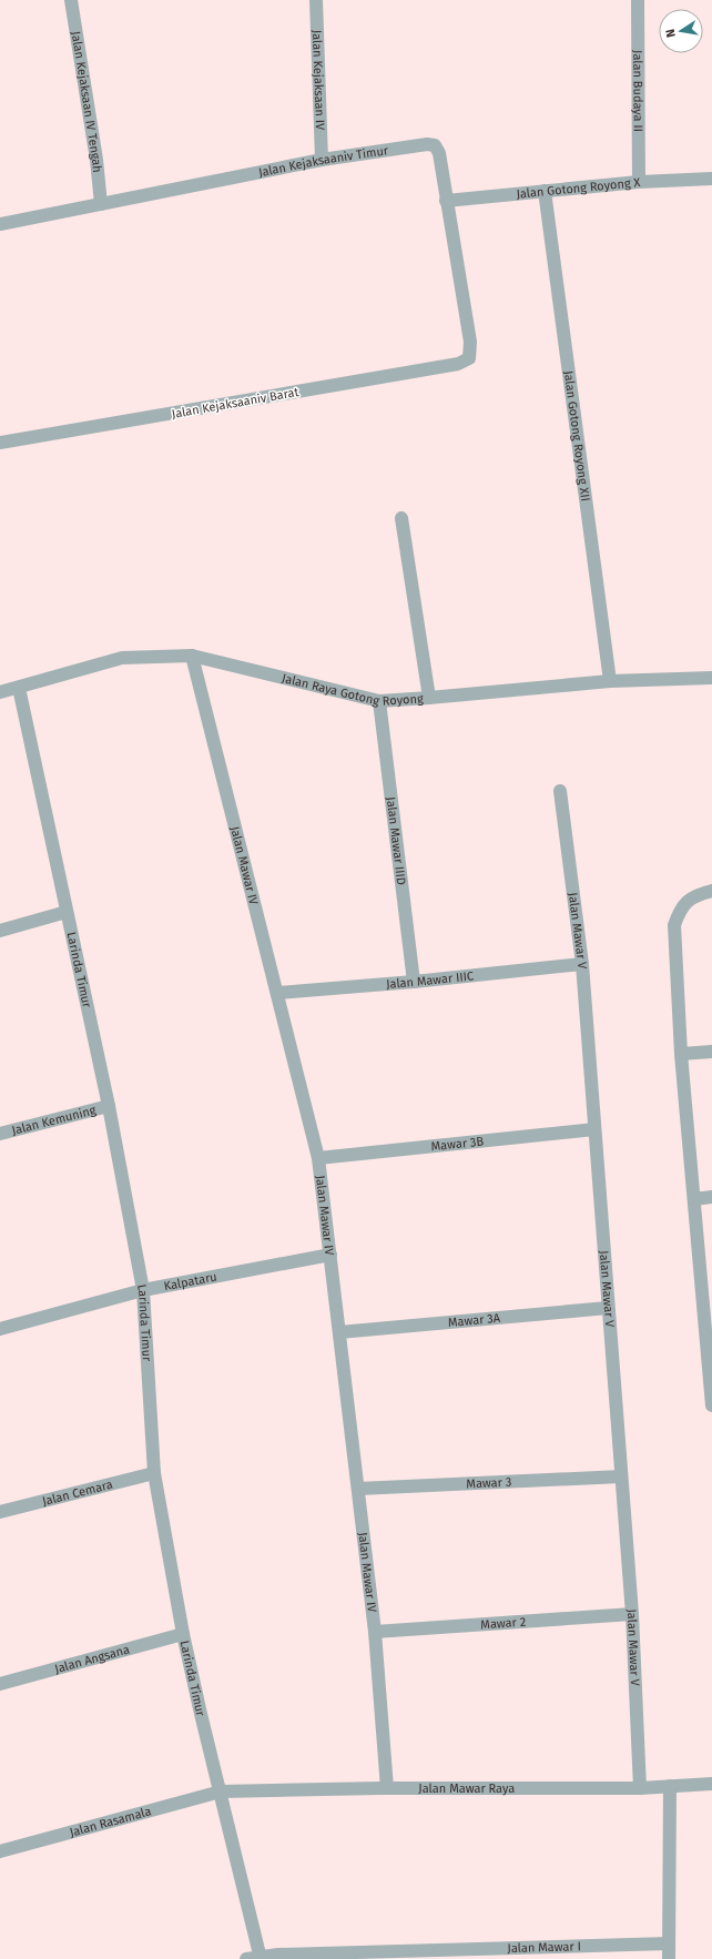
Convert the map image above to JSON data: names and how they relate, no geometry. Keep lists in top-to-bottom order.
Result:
{
  "streets": {
    "street": [
      "Jalan Kejaksaan IV",
      "Jalan Budaya II",
      "Jalan Kejaksaan IV Tengah",
      "Jalan Kejaksaaniv Timur",
      "Jalan Gotong Royong X",
      "Jalan Kejaksaaniv Barat",
      "Jalan Gotong Royong XII",
      "Jalan Raya Gotong Royong",
      "Jalan Mawar IIID",
      "Jalan Mawar IV",
      "Jalan Mawar V",
      "Larinda Timur",
      "Jalan Mawar IIIC",
      "Jalan Kemuning",
      "Mawar 3B",
      "Kalpataru",
      "Mawar 3A",
      "Mawar 3",
      "Jalan Cemara",
      "Mawar 2",
      "Jalan Angsana",
      "Jalan Mawar Raya",
      "Jalan Rasamala",
      "Jalan Mawar I"
    ]
  },
  "crossings": [
    ["Jalan Kejaksaan IV", "Jalan Kejaksaaniv Timur"],
    ["Jalan Budaya II", "Jalan Gotong Royong X"],
    ["Jalan Kejaksaan IV Tengah", "Jalan Kejaksaaniv Timur"],
    ["Jalan Kejaksaaniv Timur", "Jalan Gotong Royong X"],
    ["Jalan Kejaksaaniv Timur", "Jalan Kejaksaaniv Barat"],
    ["Jalan Gotong Royong X", "Jalan Gotong Royong XII"],
    ["Jalan Gotong Royong XII", "Jalan Raya Gotong Royong"],
    ["Jalan Raya Gotong Royong", "Jalan Mawar IIID"],
    ["Jalan Raya Gotong Royong", "Jalan Mawar IV"],
    ["Jalan Raya Gotong Royong", "Larinda Timur"],
    ["Jalan Mawar IIID", "Jalan Mawar IIIC"],
    ["Jalan Mawar IV", "Jalan Mawar IIIC"],
    ["Jalan Mawar IV", "Mawar 3B"],
    ["Jalan Mawar IV", "Kalpataru"],
    ["Jalan Mawar IV", "Mawar 3A"],
    ["Jalan Mawar IV", "Mawar 3"],
    ["Jalan Mawar IV", "Mawar 2"],
    ["Jalan Mawar IV", "Jalan Mawar Raya"],
    ["Jalan Mawar V", "Jalan Mawar IIIC"],
    ["Jalan Mawar V", "Mawar 3B"],
    ["Jalan Mawar V", "Mawar 3A"],
    ["Jalan Mawar V", "Mawar 3"],
    ["Jalan Mawar V", "Mawar 2"],
    ["Jalan Mawar V", "Jalan Mawar Raya"],
    ["Larinda Timur", "Jalan Kemuning"],
    ["Larinda Timur", "Kalpataru"],
    ["Larinda Timur", "Jalan Cemara"],
    ["Larinda Timur", "Jalan Angsana"],
    ["Larinda Timur", "Jalan Mawar Raya"],
    ["Larinda Timur", "Jalan Rasamala"],
    ["Larinda Timur", "Jalan Mawar I"],
    ["Jalan Mawar Raya", "Jalan Rasamala"]
  ],
  "north": "left"
}
